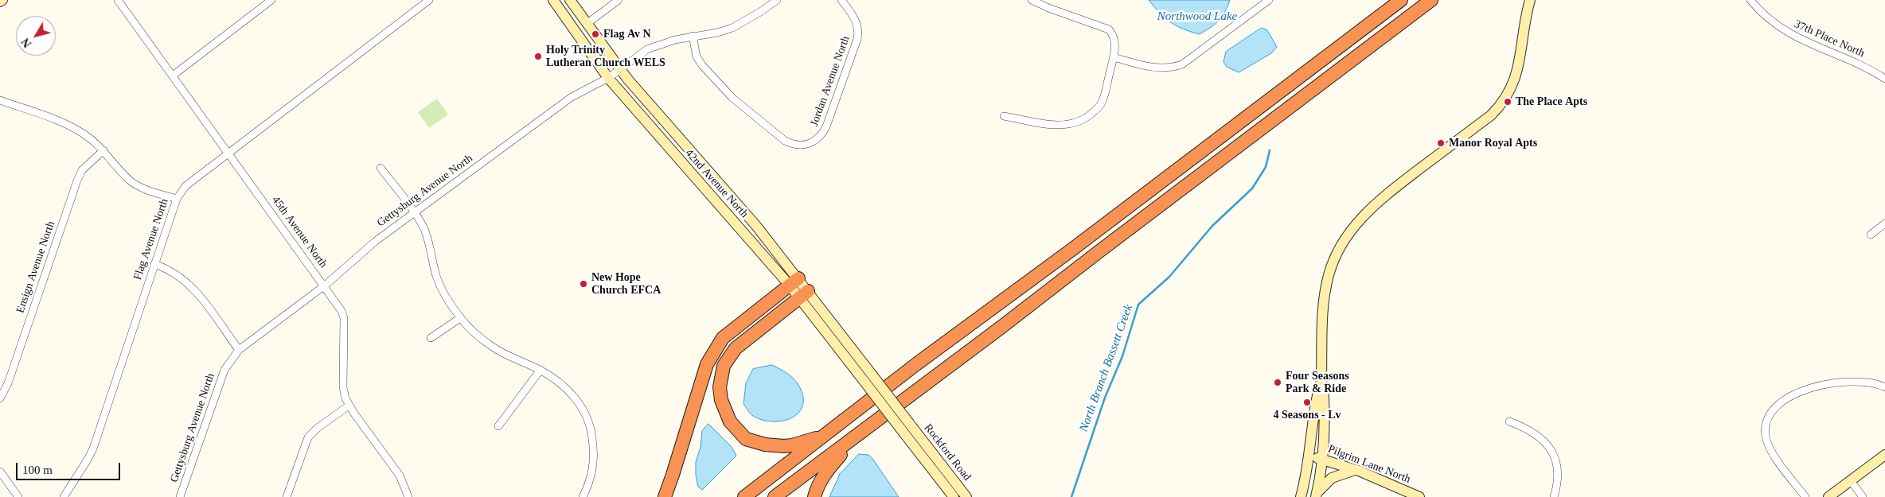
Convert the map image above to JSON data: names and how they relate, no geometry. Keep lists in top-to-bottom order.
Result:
{
  "streets": {
    "main road": ["42nd Avenue North", "Rockford Road", "Pilgrim Lane North"],
    "street": [
      "37th Place North",
      "Jordan Avenue North",
      "Gettysburg Avenue North",
      "45th Avenue North",
      "Flag Avenue North",
      "Ensign Avenue North"
    ]
  },
  "crossings": [
    ["Jordan Avenue North", "Gettysburg Avenue North"],
    ["42nd Avenue North", "Gettysburg Avenue North"],
    ["42nd Avenue North", "Rockford Road"],
    ["Gettysburg Avenue North", "45th Avenue North"],
    ["45th Avenue North", "Flag Avenue North"]
  ],
  "water": ["Northwood Lake", "North Branch Bassett Creek"],
  "places": [
    "Flag Av N",
    "Holy Trinity Lutheran Church WELS",
    "The Place Apts",
    "Manor Royal Apts",
    "New Hope Church EFCA",
    "Four Seasons Park & Ride",
    "4 Seasons - Lv"
  ],
  "scale_bar": "100 m",
  "north": "bottom left"
}
